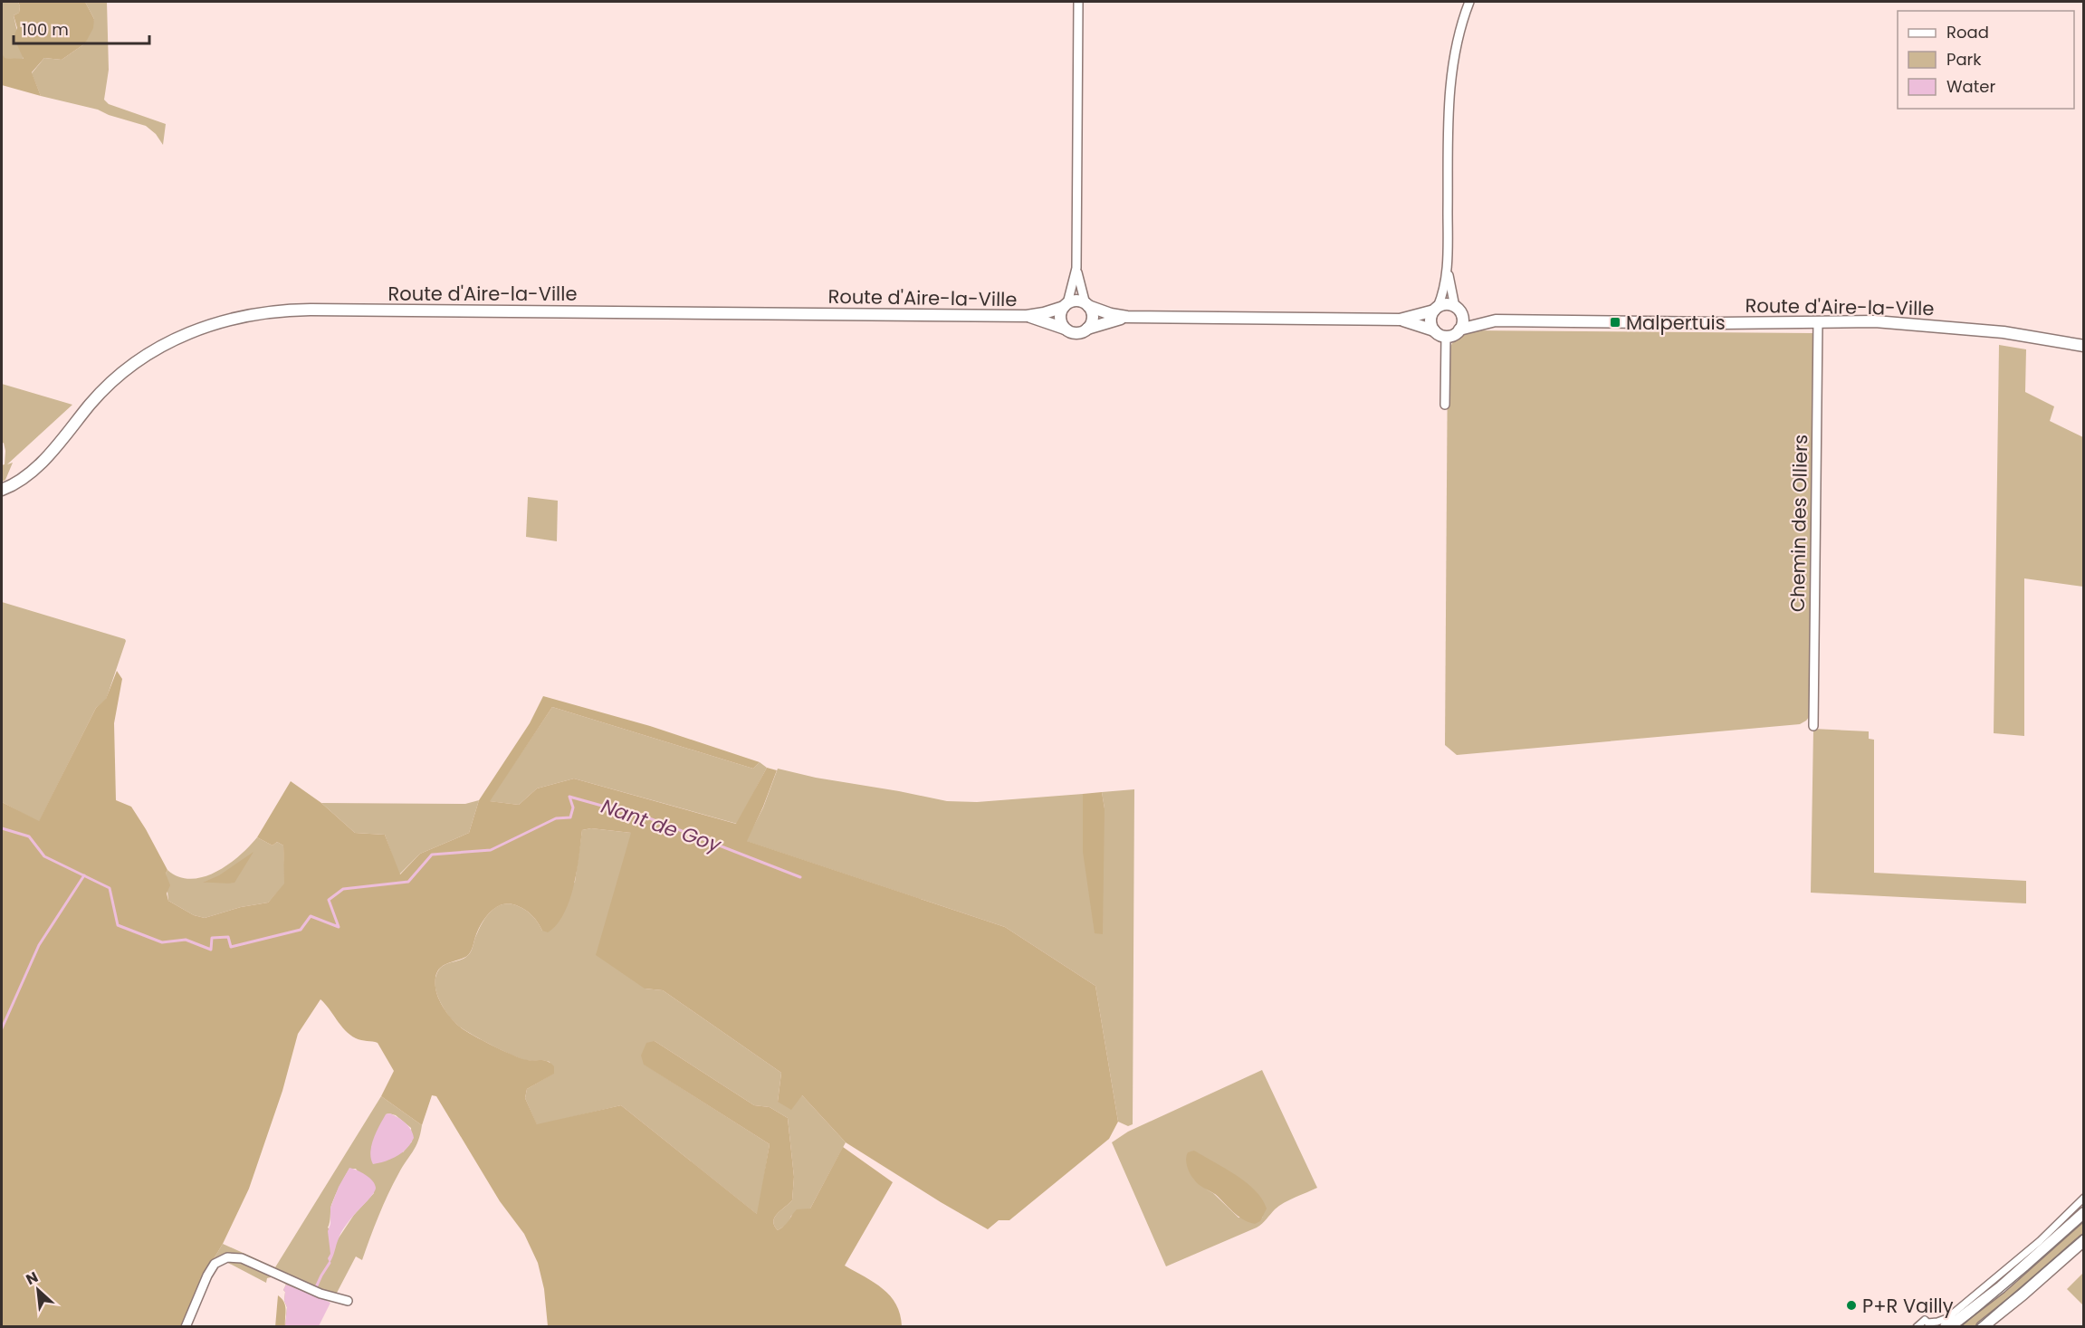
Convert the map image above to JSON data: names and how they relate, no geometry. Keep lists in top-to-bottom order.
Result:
{
  "streets": {
    "main road": ["Route d'Aire-la-Ville"],
    "street": ["Chemin des Olliers"]
  },
  "crossings": [
    ["Route d'Aire-la-Ville", "Chemin des Olliers"]
  ],
  "water": ["Nant de Goy"],
  "places": {
    "transit": ["Malpertuis"],
    "other": ["P+R Vailly"]
  },
  "legend": ["Road", "Park", "Water"],
  "scale_bar": "100 m",
  "north": "top left"
}
